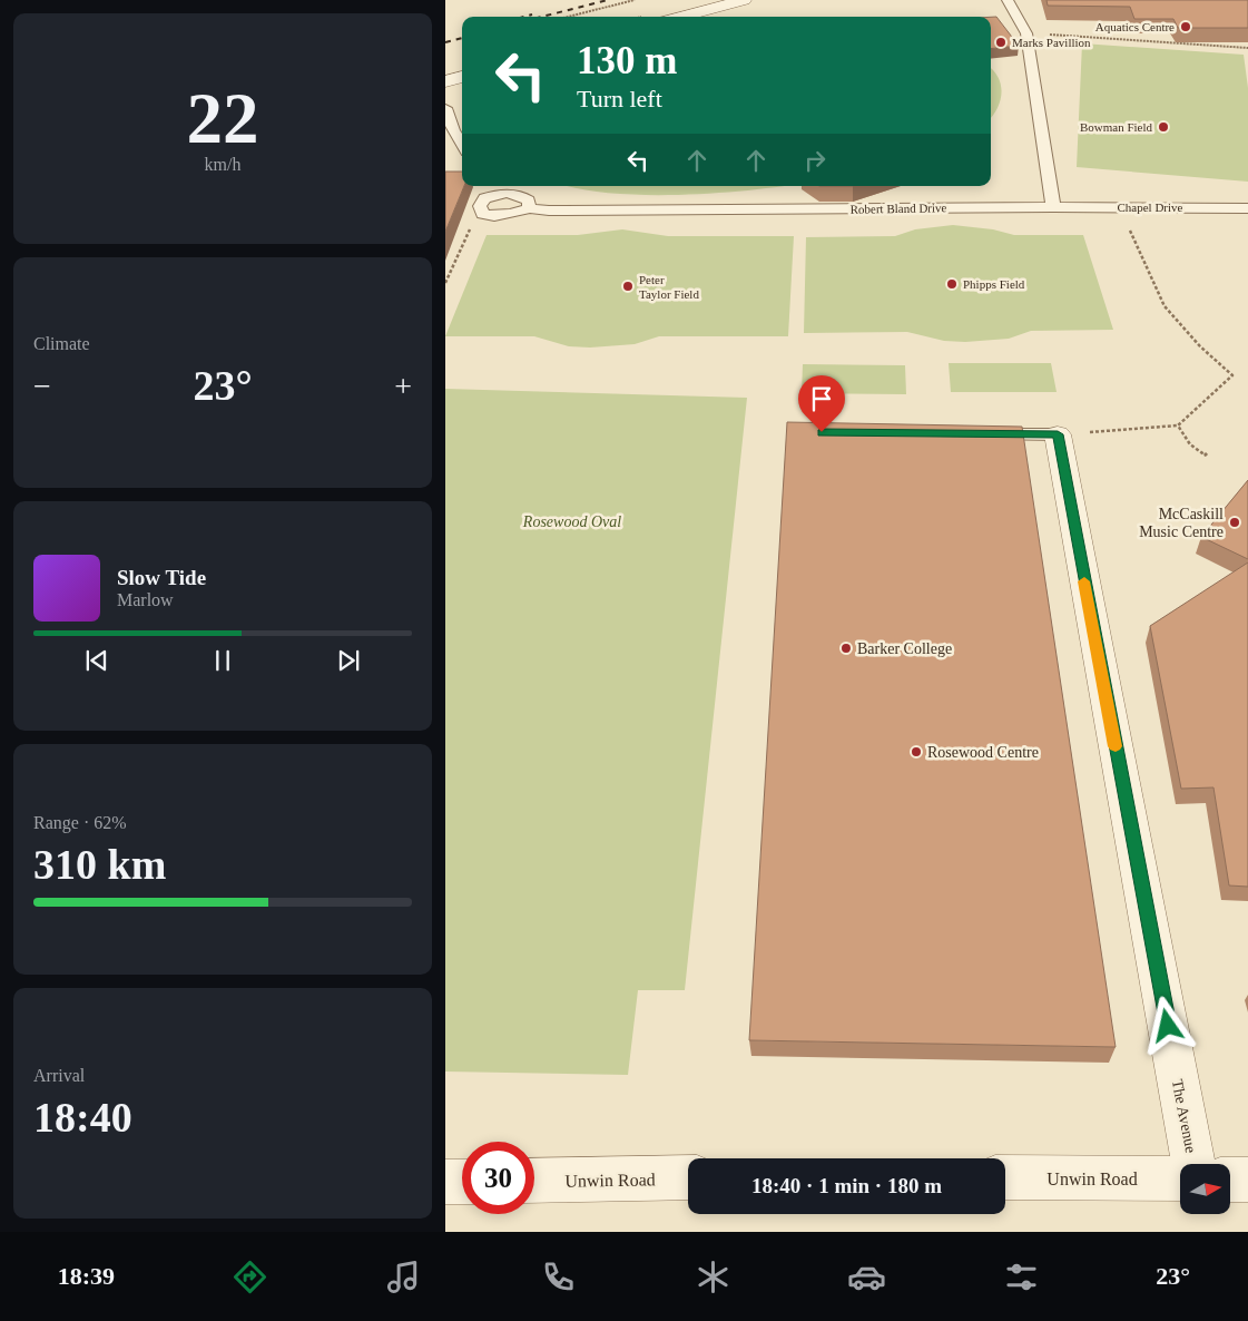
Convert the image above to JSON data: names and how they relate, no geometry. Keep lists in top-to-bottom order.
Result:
{
  "streets": {
    "street": ["The Avenue", "Unwin Road"],
    "lane": ["Chapel Drive", "Robert Bland Drive"]
  },
  "crossings": [
    ["Chapel Drive", "Robert Bland Drive"]
  ],
  "parks": ["Rosewood Oval"],
  "places": [
    "Aquatics Centre",
    "Marks Pavillion",
    "Bowman Field",
    "Phipps Field",
    "Peter Taylor Field",
    "McCaskill Music Centre",
    "Barker College",
    "Rosewood Centre"
  ],
  "north": "right",
  "page": {
    "tile": [
      ["22", "km/h"],
      "Climate",
      ["Range · 62%", "310 km"],
      ["Arrival", "18:40"]
    ],
    "turn": ["130 m", "Turn left"],
    "heat": ["−", "23°", "+"],
    "song": ["Slow Tide", "Marlow"],
    "limit": "30",
    "trip": "18:40 · 1 min · 180 m",
    "tabs": ["18:39", "23°"]
  }
}
